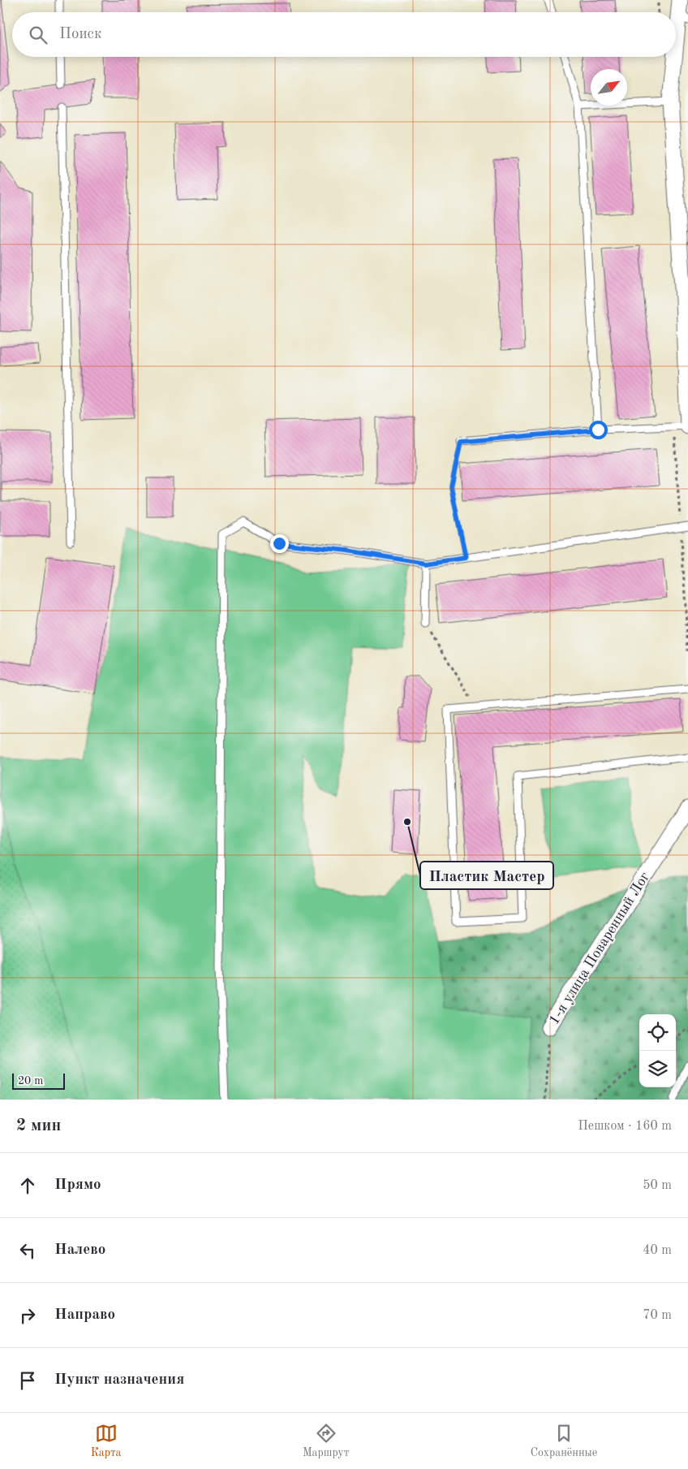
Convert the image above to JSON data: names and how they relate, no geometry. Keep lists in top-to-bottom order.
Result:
{
  "streets": {
    "street": ["1-я улица Поваренный Лог"]
  },
  "places": ["Пластик Мастер"],
  "scale_bar": "20 m",
  "north": "top right",
  "page": {
    "search": "Поиск",
    "scale": "20 m",
    "heading": ["2 мин", "Пешком · 160 m"],
    "list": [
      ["Прямо", "50 m"],
      ["Налево", "40 m"],
      ["Направо", "70 m"],
      "Пункт назначения"
    ],
    "nav": ["Карта", "Маршрут", "Сохранённые"]
  }
}
